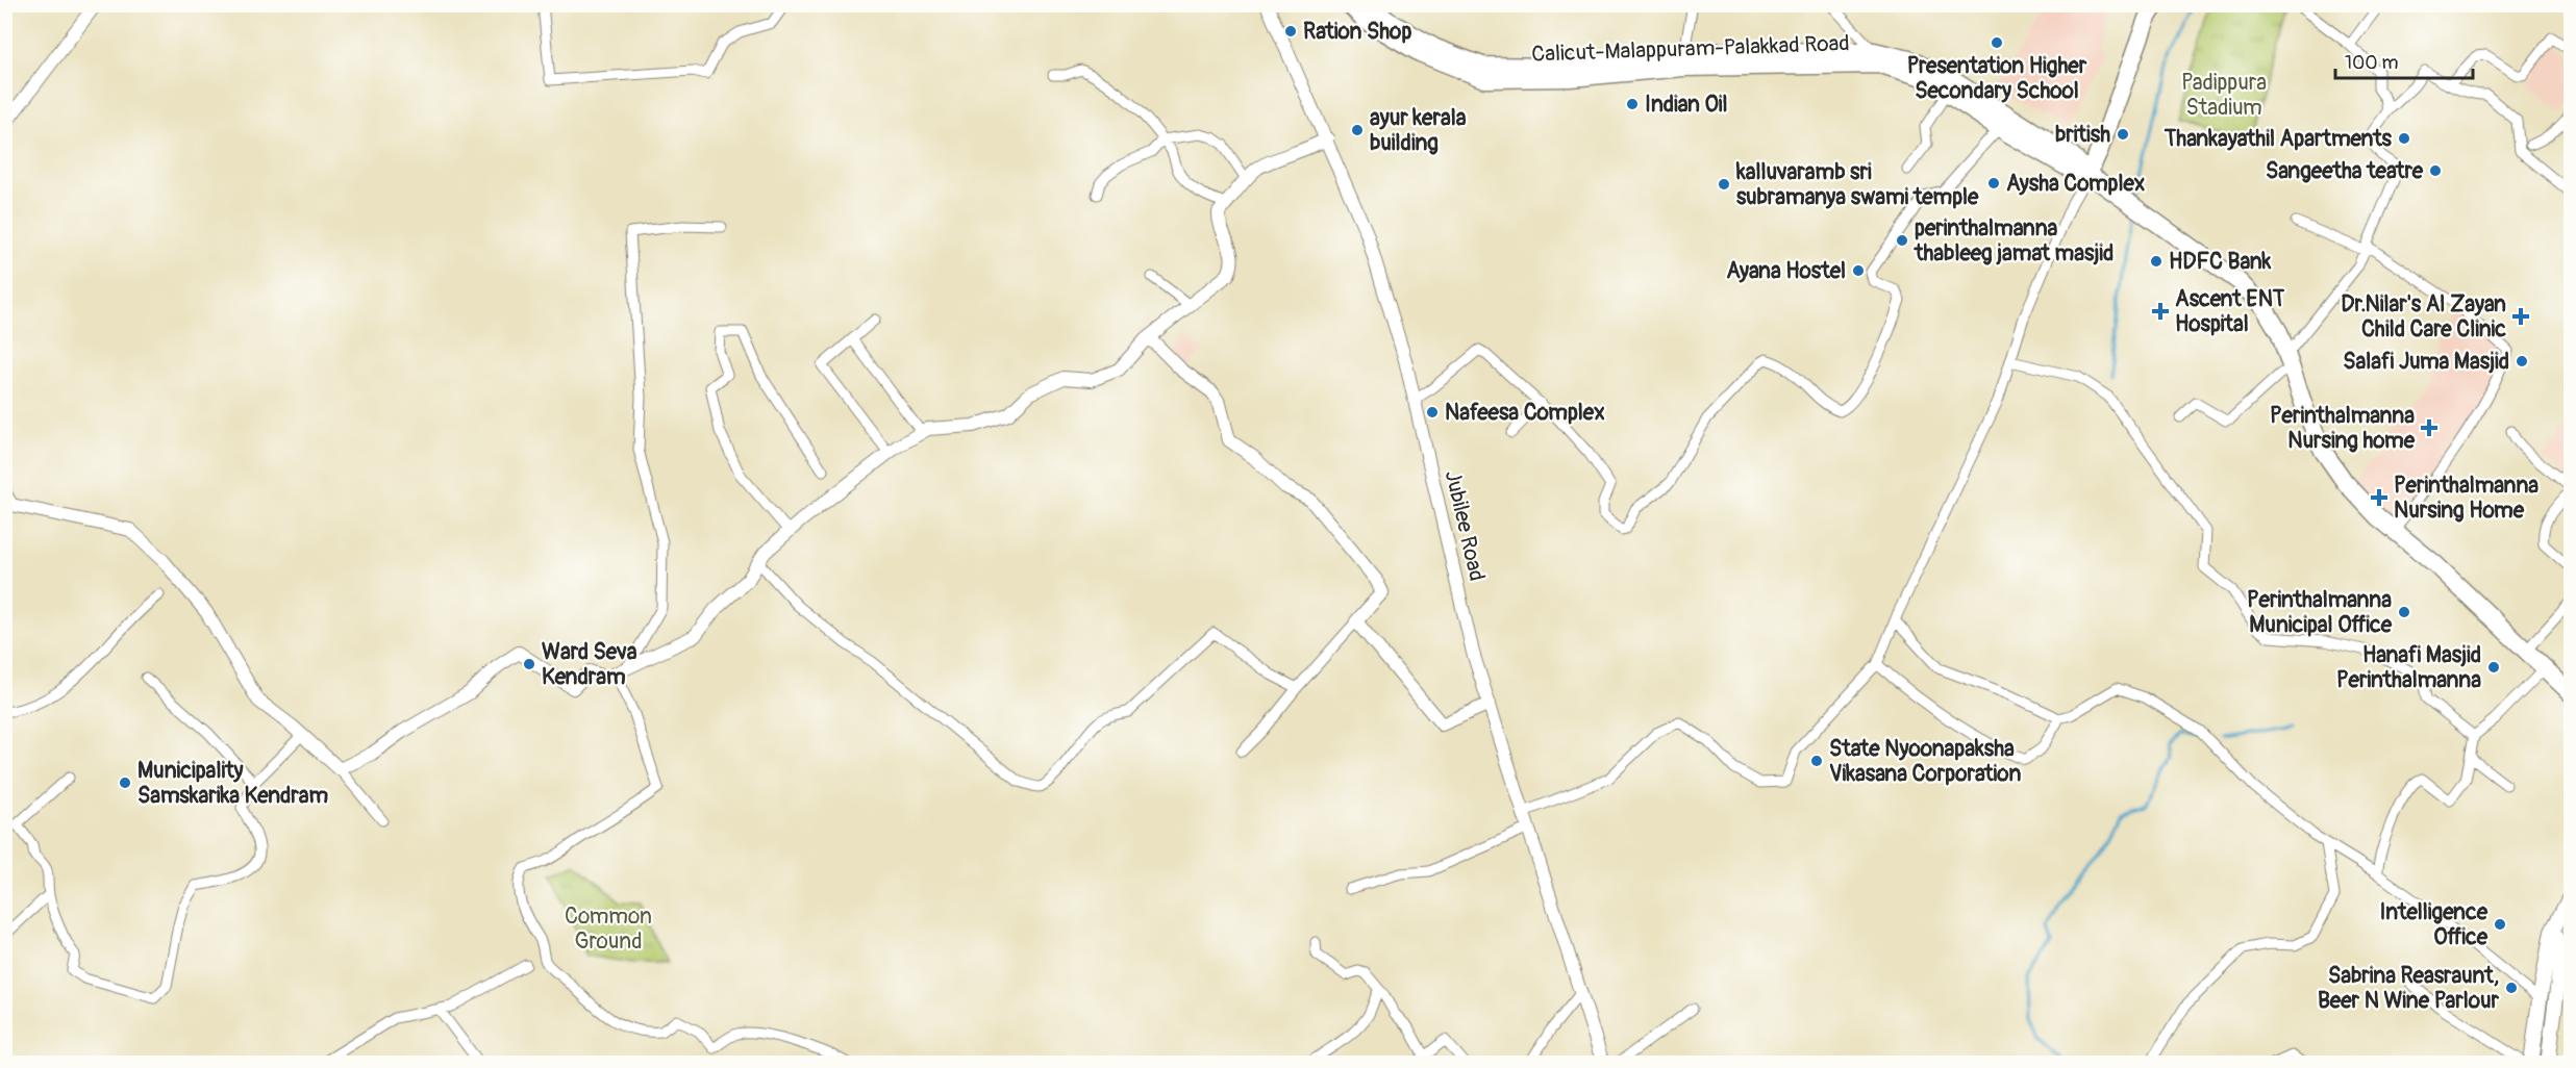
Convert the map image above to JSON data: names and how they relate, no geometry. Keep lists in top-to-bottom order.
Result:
{
  "streets": {
    "highway": ["Calicut-Malappuram-Palakkad Road"],
    "street": ["Jubilee Road"]
  },
  "parks": ["Padippura Stadium", "Common Ground"],
  "places": {
    "other": [
      "Ration Shop",
      "Presentation Higher Secondary School",
      "Indian Oil",
      "ayur kerala building",
      "british",
      "Thankayathil Apartments",
      "Sangeetha teatre",
      "Aysha Complex",
      "kalluvaramb sri subramanya swami temple",
      "perinthalmanna thableeg jamat masjid",
      "HDFC Bank",
      "Ayana Hostel",
      "Salafi Juma Masjid",
      "Nafeesa Complex",
      "Perinthalmanna Municipal Office",
      "Ward Seva Kendram",
      "Hanafi Masjid Perinthalmanna",
      "State Nyoonapaksha Vikasana Corporation",
      "Municipality Samskarika Kendram",
      "Intelligence Office",
      "Sabrina Reasraunt, Beer N Wine Parlour"
    ],
    "health": [
      "Ascent ENT Hospital",
      "Dr.Nilar's Al Zayan Child Care Clinic",
      "Perinthalmanna Nursing home",
      "Perinthalmanna Nursing Home"
    ]
  },
  "scale_bar": "100 m"
}
